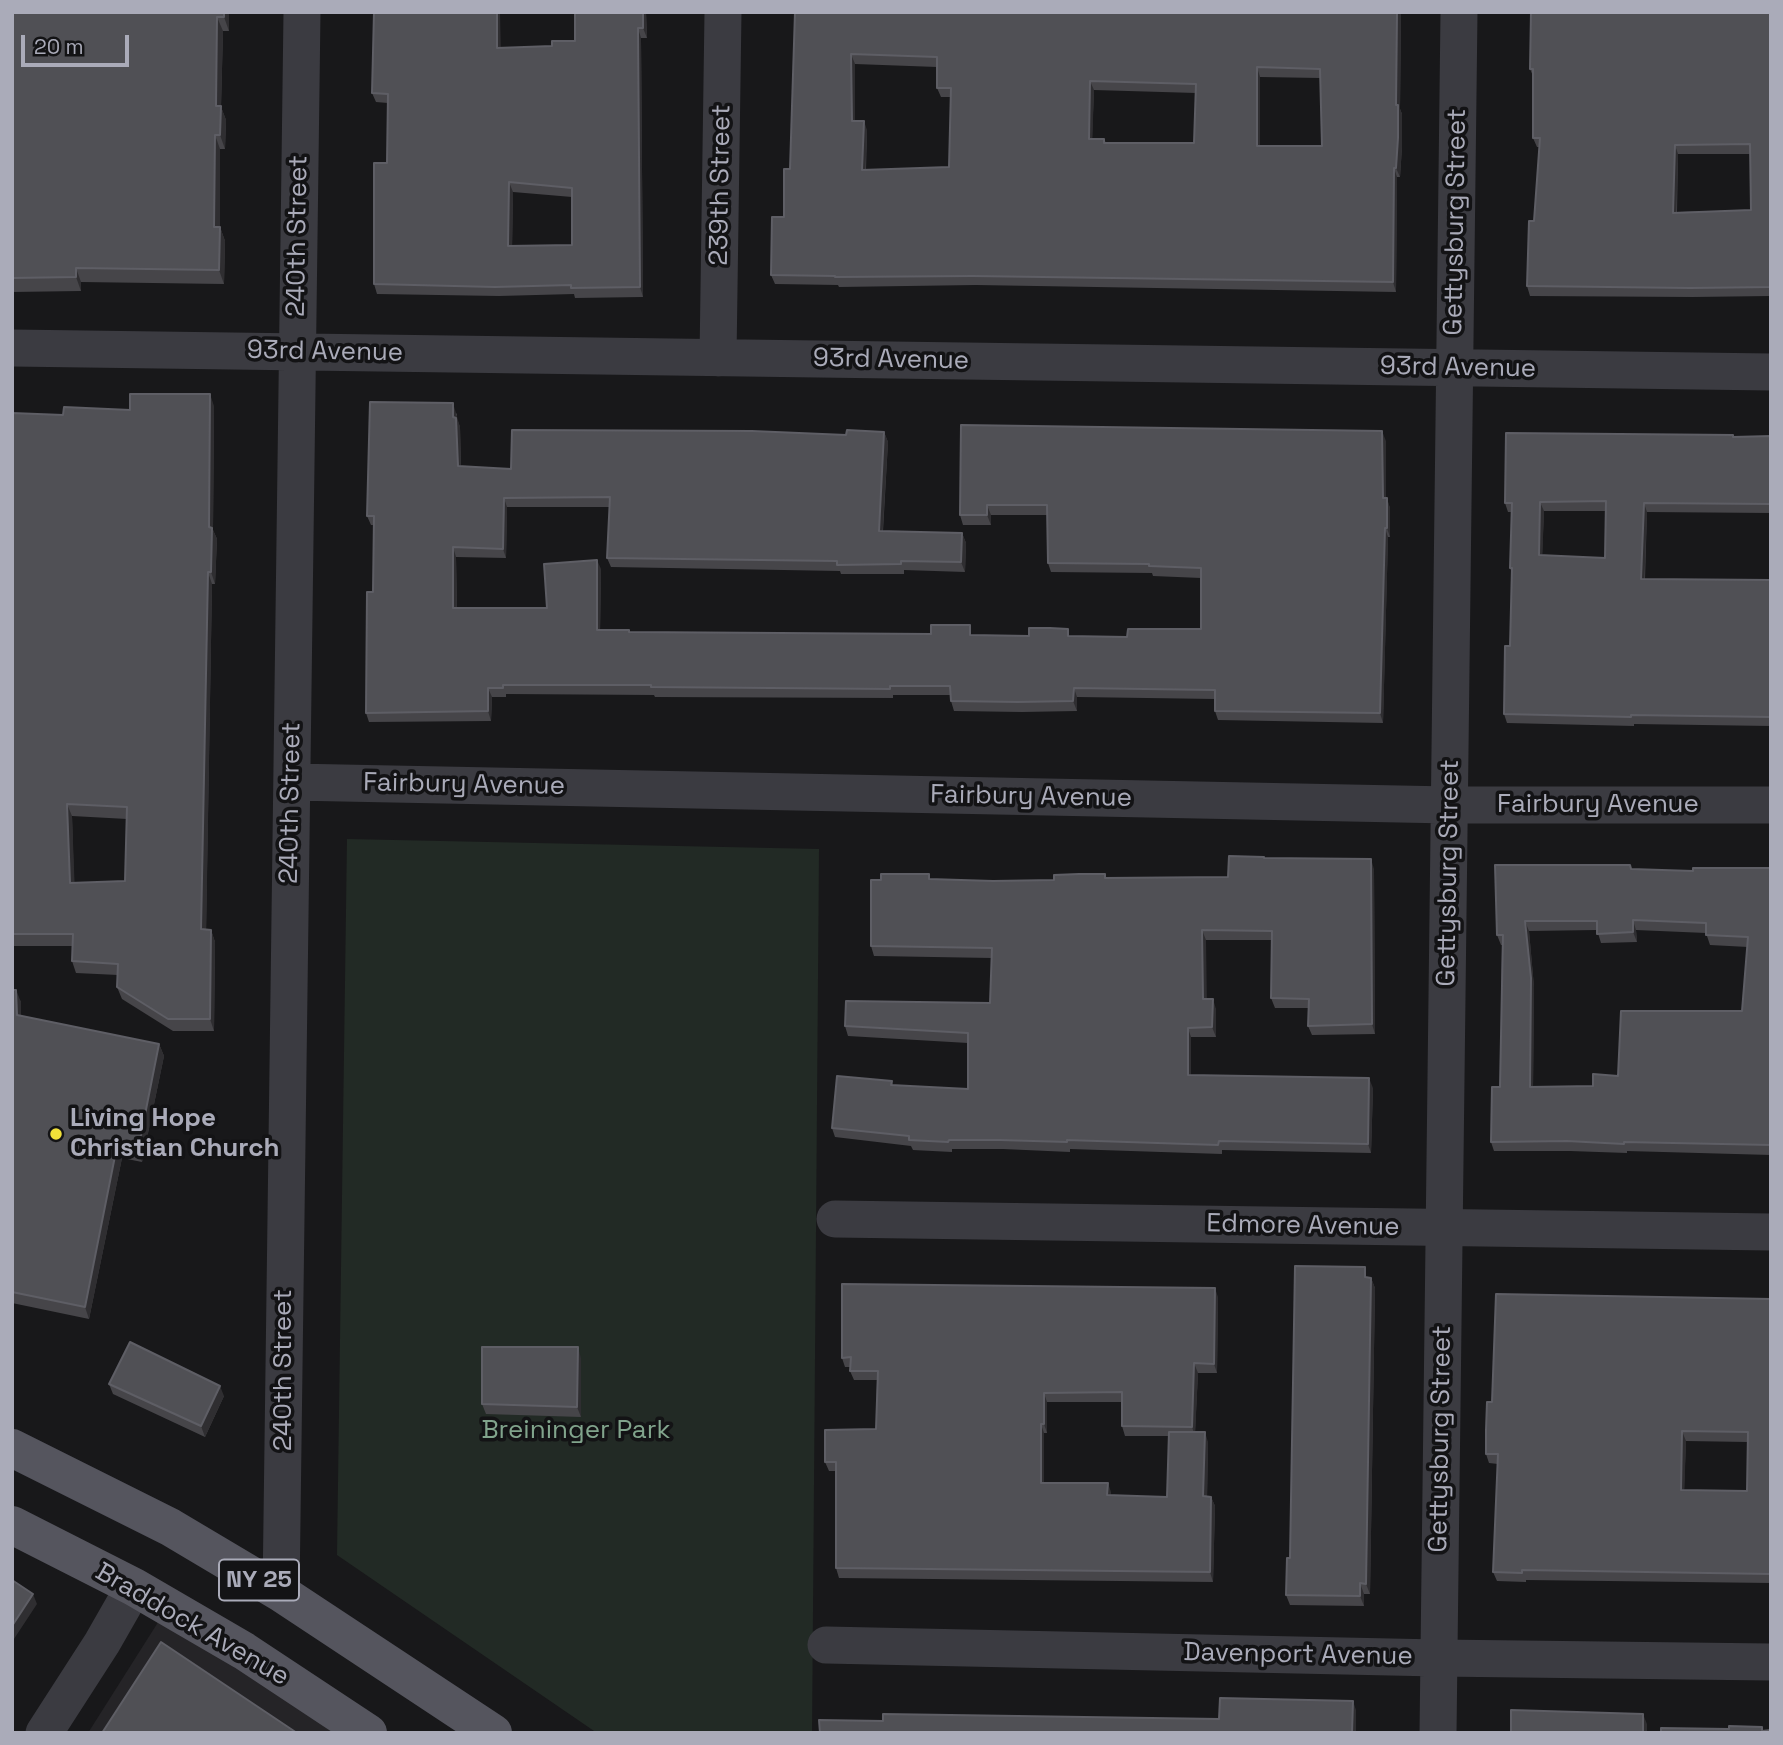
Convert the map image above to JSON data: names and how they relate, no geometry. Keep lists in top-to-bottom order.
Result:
{
  "streets": {
    "main road": ["NY 25", "Braddock Avenue"],
    "street": [
      "239th Street",
      "Gettysburg Street",
      "240th Street",
      "93rd Avenue",
      "Fairbury Avenue",
      "Edmore Avenue",
      "Davenport Avenue"
    ]
  },
  "crossings": [
    ["239th Street", "93rd Avenue"],
    ["Gettysburg Street", "93rd Avenue"],
    ["Gettysburg Street", "Fairbury Avenue"],
    ["Gettysburg Street", "Edmore Avenue"],
    ["Gettysburg Street", "Davenport Avenue"],
    ["240th Street", "93rd Avenue"],
    ["240th Street", "Fairbury Avenue"],
    ["240th Street", "NY 25"]
  ],
  "parks": ["Breininger Park"],
  "places": ["Living Hope Christian Church"],
  "scale_bar": "20 m"
}
